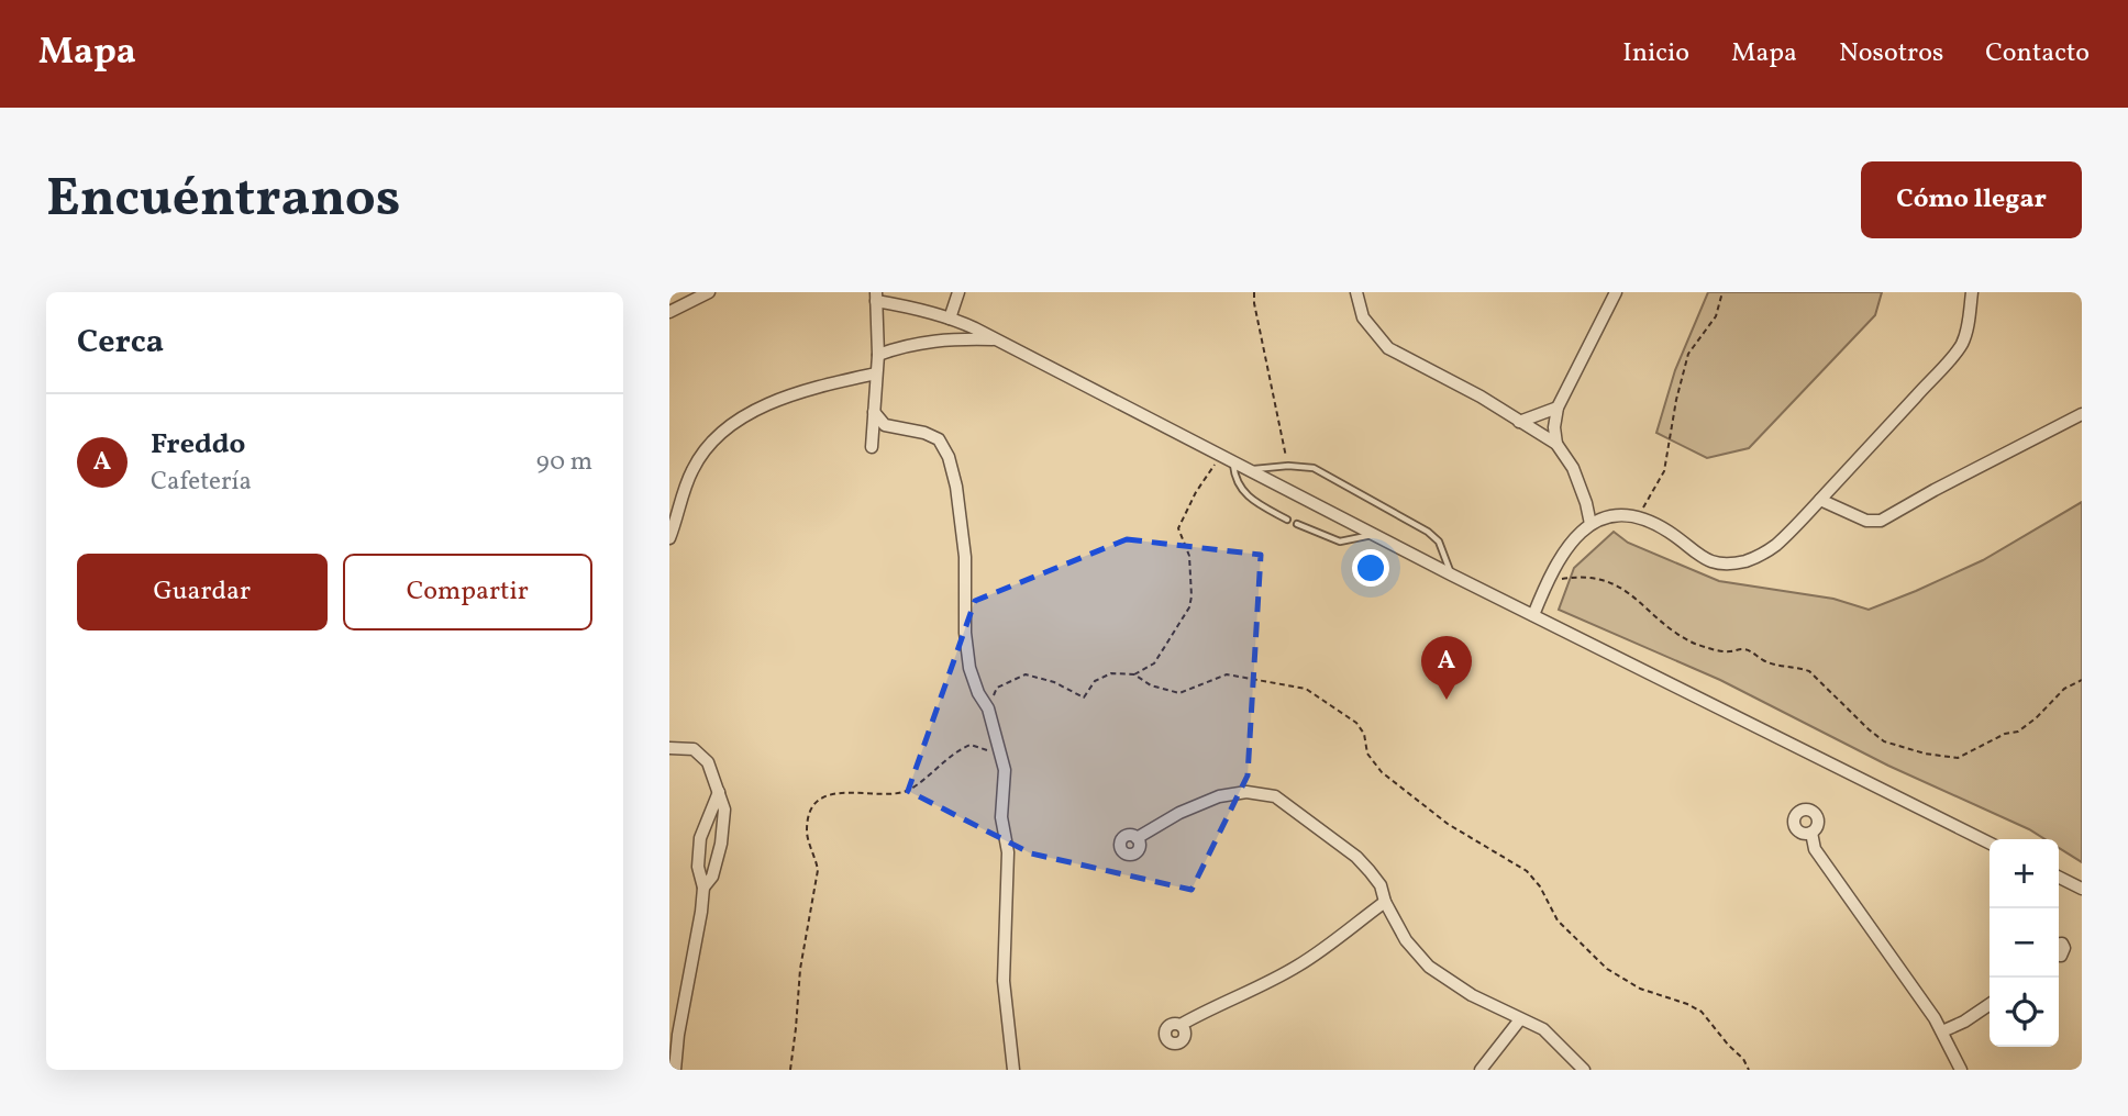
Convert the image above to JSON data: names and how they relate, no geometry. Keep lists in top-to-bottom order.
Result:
{
  "page": {
    "header": "Mapa",
    "nav": [
      "Inicio",
      "Mapa",
      "Nosotros",
      "Contacto"
    ],
    "buttons": [
      "Cómo llegar",
      ["Guardar", "Compartir"]
    ],
    "title": "Encuéntranos",
    "heading": "Cerca",
    "list": [
      {
        "mark": "A",
        "name": "Freddo",
        "note": "Cafetería",
        "value": "90 m"
      }
    ],
    "pins": "A",
    "map_buttons": ["+", "−"]
  }
}
